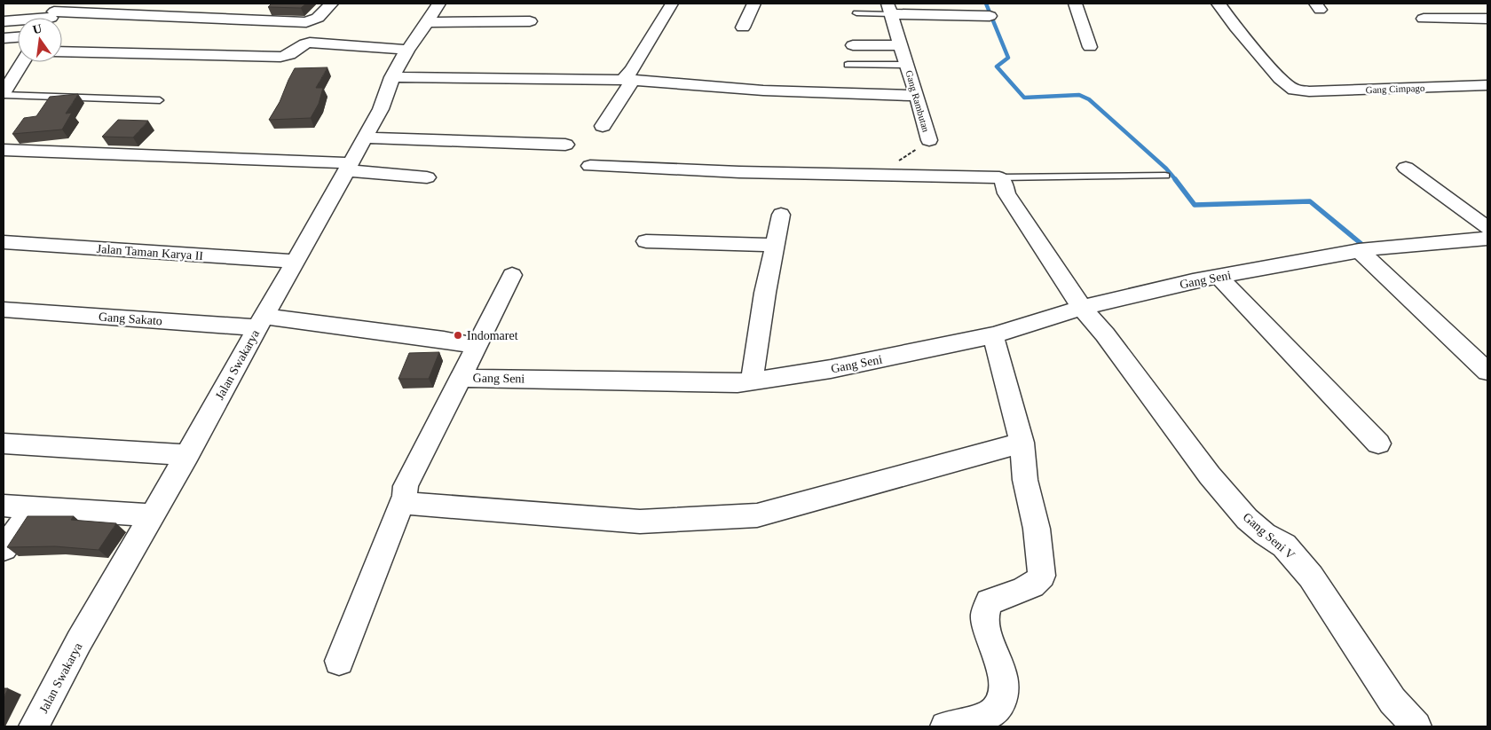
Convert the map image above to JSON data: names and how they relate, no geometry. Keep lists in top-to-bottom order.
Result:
{
  "streets": {
    "street": [
      "Gang Cimpago",
      "Gang Rambutan",
      "Jalan Taman Karya II",
      "Gang Seni",
      "Gang Sakato",
      "Jalan Swakarya",
      "Gang Seni V"
    ]
  },
  "crossings": [
    ["Jalan Taman Karya II", "Jalan Swakarya"],
    ["Gang Seni", "Gang Seni V"],
    ["Gang Sakato", "Jalan Swakarya"]
  ],
  "places": ["Indomaret"],
  "north": "top"
}
